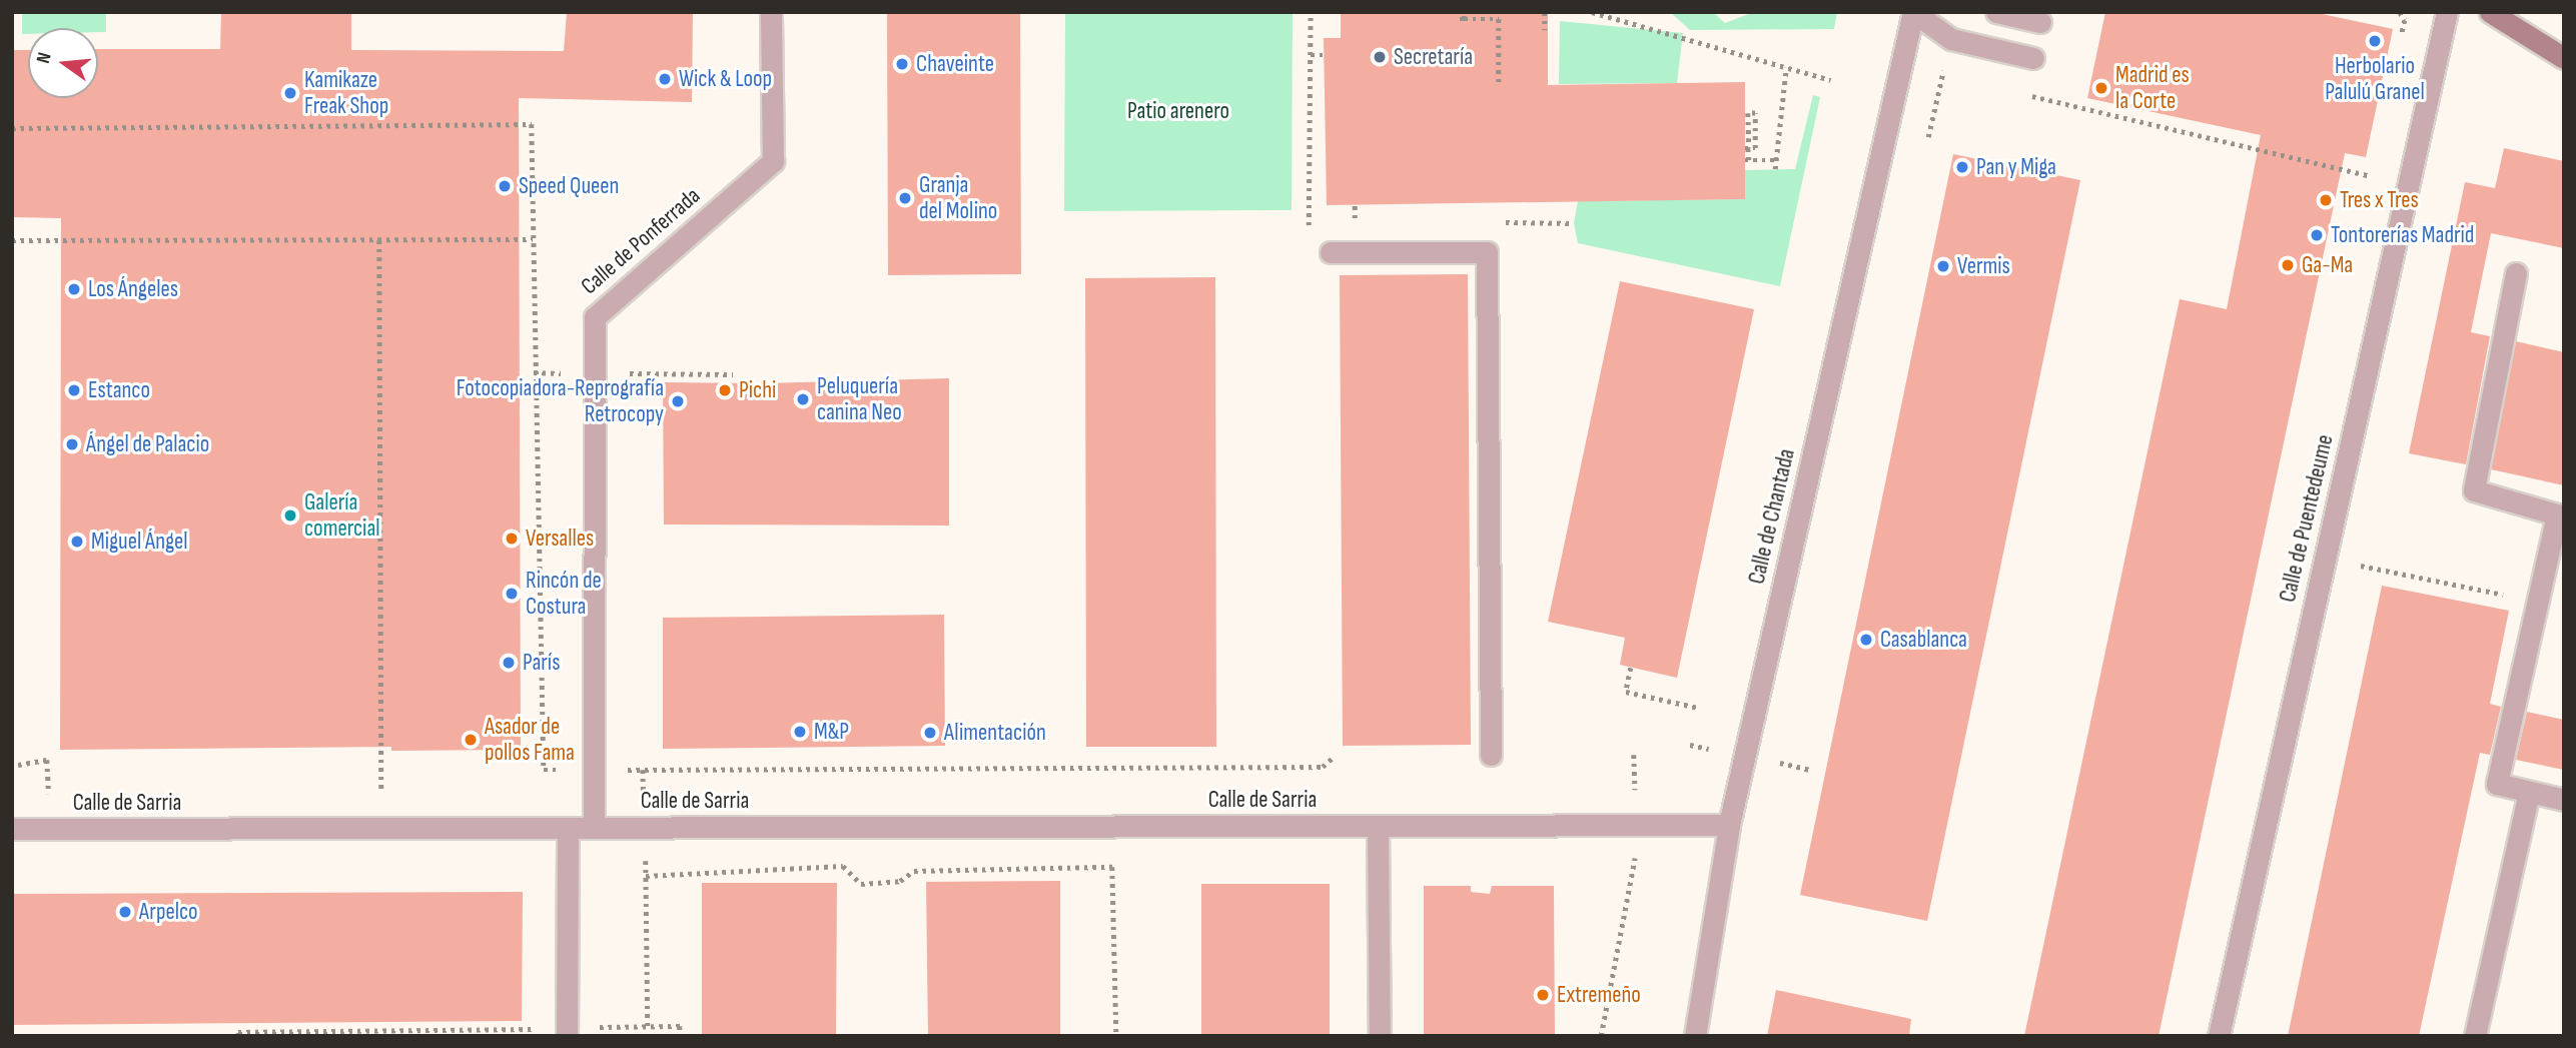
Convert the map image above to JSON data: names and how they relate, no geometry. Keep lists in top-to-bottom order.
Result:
{
  "streets": {
    "street": [
      "Calle de Ponferrada",
      "Calle de Chantada",
      "Calle de Puentedeume",
      "Calle de Sarria"
    ]
  },
  "crossings": [
    ["Calle de Ponferrada", "Calle de Sarria"],
    ["Calle de Chantada", "Calle de Sarria"]
  ],
  "parks": ["Patio arenero"],
  "places": [
    "Herbolario Palulú Granel",
    "Secretaría",
    "Chaveinte",
    "Wick & Loop",
    "Madrid es la Corte",
    "Kamikaze Freak Shop",
    "Pan y Miga",
    "Speed Queen",
    "Granja del Molino",
    "Tres x Tres",
    "Tontorerías Madrid",
    "Ga-Ma",
    "Vermis",
    "Los Ángeles",
    "Estanco",
    "Pichi",
    "Peluquería canina Neo",
    "Fotocopiadora-Reprografía Retrocopy",
    "Ángel de Palacio",
    "Galería comercial",
    "Versalles",
    "Miguel Ángel",
    "Rincón de Costura",
    "Casablanca",
    "París",
    "M&P",
    "Alimentación",
    "Asador de pollos Fama",
    "Arpelco",
    "Extremeño"
  ],
  "north": "left"
}
